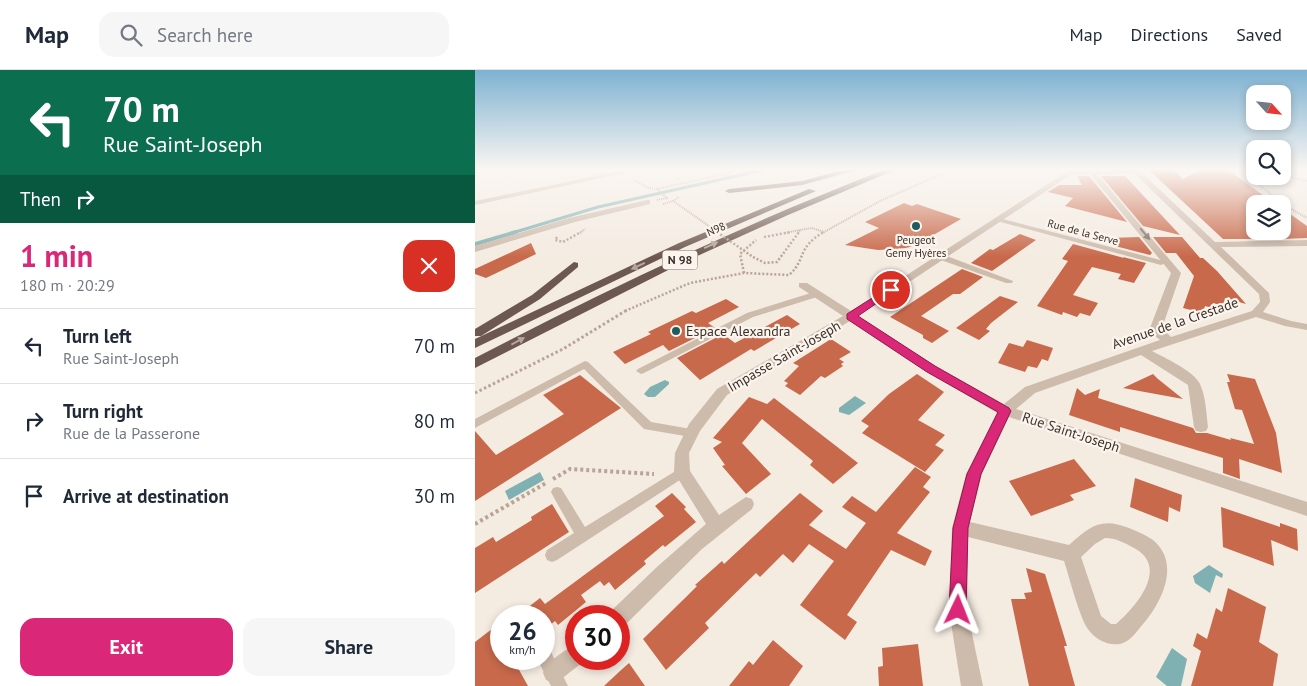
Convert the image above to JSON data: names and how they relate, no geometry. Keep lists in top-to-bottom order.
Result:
{
  "streets": {
    "highway": ["N98", "N 98"],
    "street": ["Avenue de la Crestade", "Impasse Saint-Joseph", "Rue Saint-Joseph"],
    "lane": ["Rue de la Serve"]
  },
  "crossings": [
    ["Rue de la Serve", "Impasse Saint-Joseph"],
    ["Avenue de la Crestade", "Rue Saint-Joseph"],
    ["Impasse Saint-Joseph", "Rue Saint-Joseph"]
  ],
  "places": ["Peugeot Gemy Hyères", "Espace Alexandra"],
  "north": "bottom right",
  "page": {
    "header": "Map",
    "search": "Search here",
    "nav": ["Map", "Directions", "Saved"],
    "turn": ["70 m", "Rue Saint-Joseph"],
    "then": "Then",
    "heading": ["1 min", "180 m · 20:29"],
    "list": [
      {
        "name": "Turn left",
        "note": "Rue Saint-Joseph",
        "value": "70 m"
      },
      {
        "name": "Turn right",
        "note": "Rue de la Passerone",
        "value": "80 m"
      },
      {
        "name": "Arrive at destination",
        "value": "30 m"
      }
    ],
    "speed": "26 km/h",
    "limit": "30",
    "buttons": ["Exit", "Share"]
  }
}
